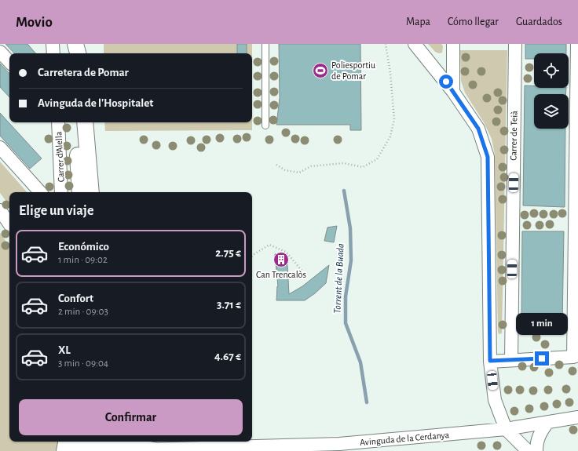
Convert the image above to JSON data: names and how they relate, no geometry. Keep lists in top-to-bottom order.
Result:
{
  "streets": {
    "street": ["Carrer de Teià", "Carrer d'Alella", "Avinguda de la Cerdanya"]
  },
  "water": ["Torrent de la Buada"],
  "places": {
    "sports": ["Poliesportiu de Pomar"],
    "building": ["Can Trencalòs"]
  },
  "page": {
    "header": "Movio",
    "nav": ["Mapa", "Cómo llegar", "Guardados"],
    "banner": ["Carretera de Pomar", "Avinguda de l'Hospitalet"],
    "heading": "Elige un viaje",
    "list": [
      {
        "name": "Económico",
        "note": "1 min · 09:02",
        "value": "2.75 €"
      },
      {
        "name": "Confort",
        "note": "2 min · 09:03",
        "value": "3.71 €"
      },
      {
        "name": "XL",
        "note": "3 min · 09:04",
        "value": "4.67 €"
      }
    ],
    "bubble": "1 min",
    "buttons": "Confirmar"
  }
}
